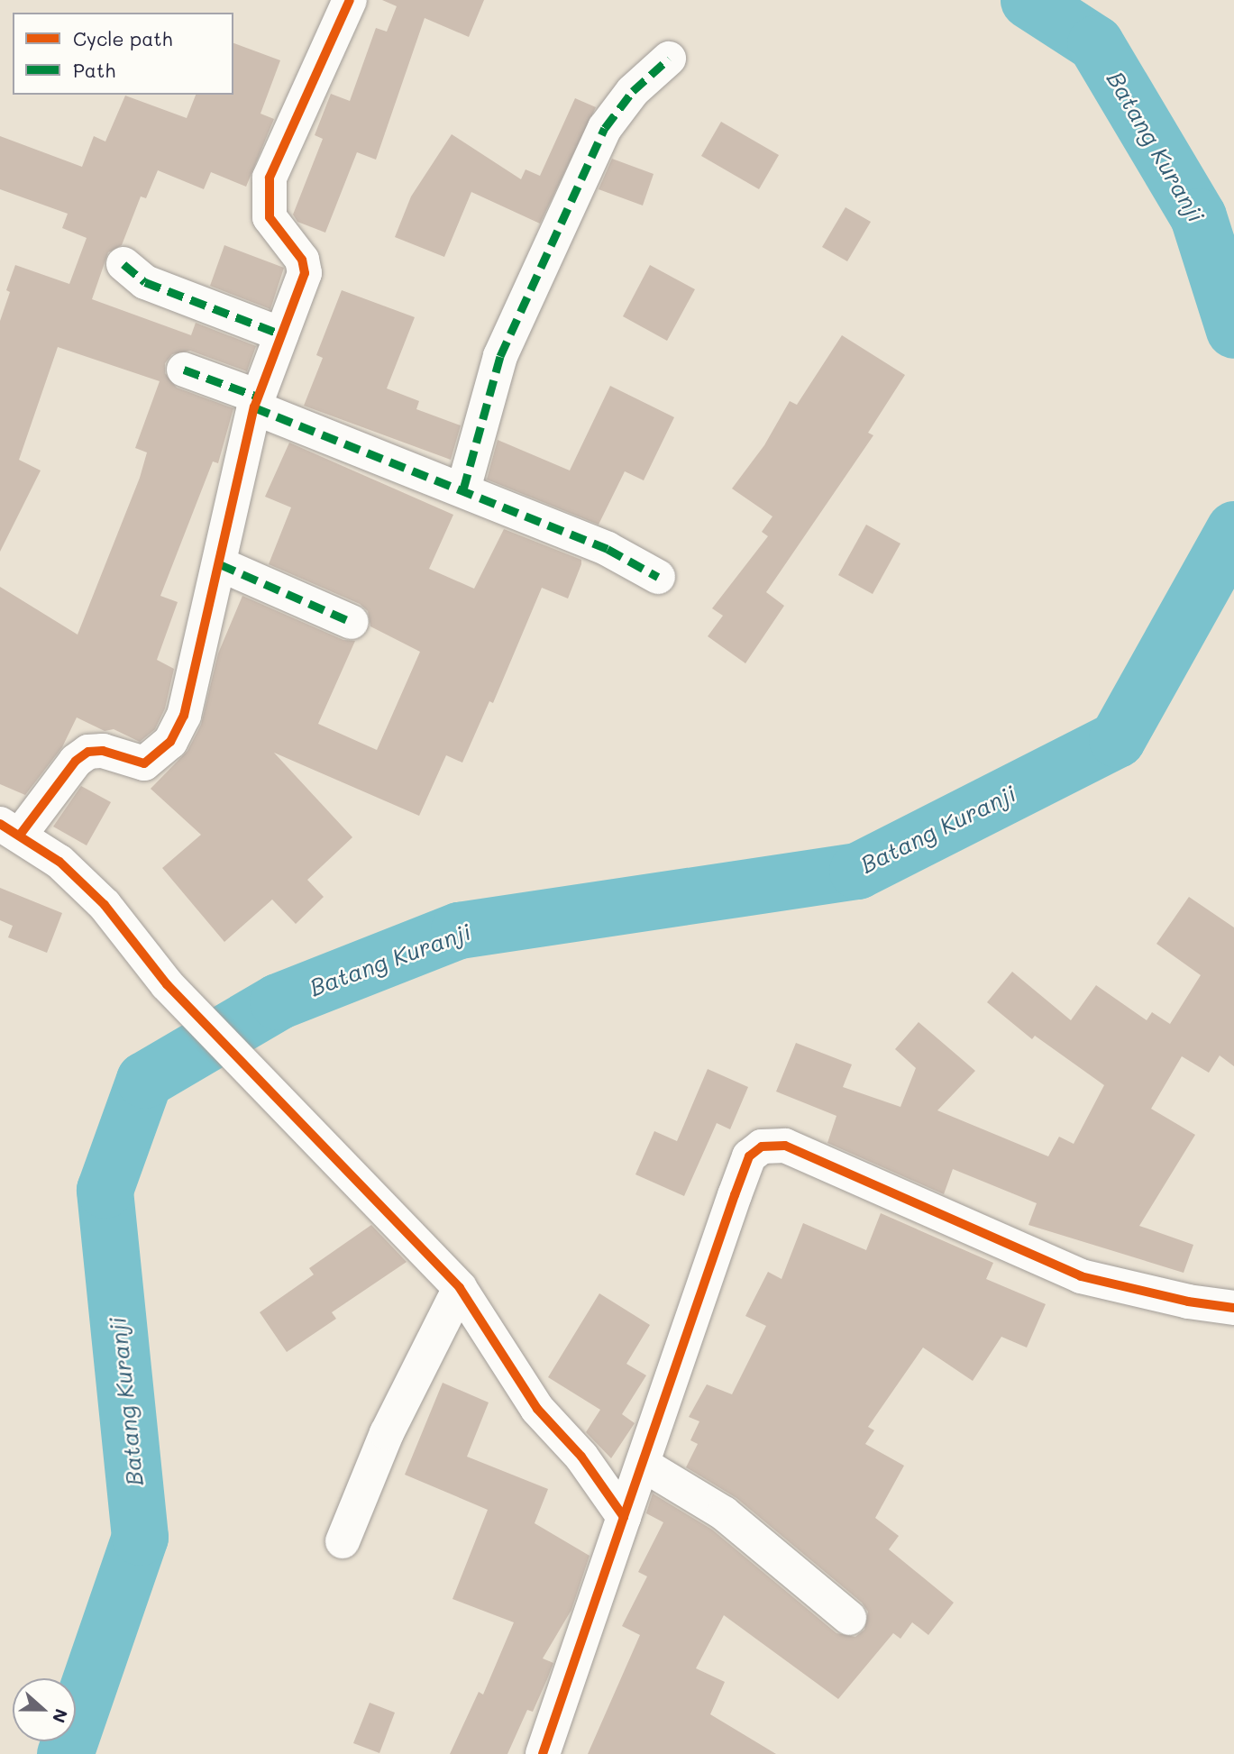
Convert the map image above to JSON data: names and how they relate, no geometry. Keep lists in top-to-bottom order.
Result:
{
  "water": ["Batang Kuranji"],
  "legend": ["Cycle path", "Path"],
  "north": "right"
}
